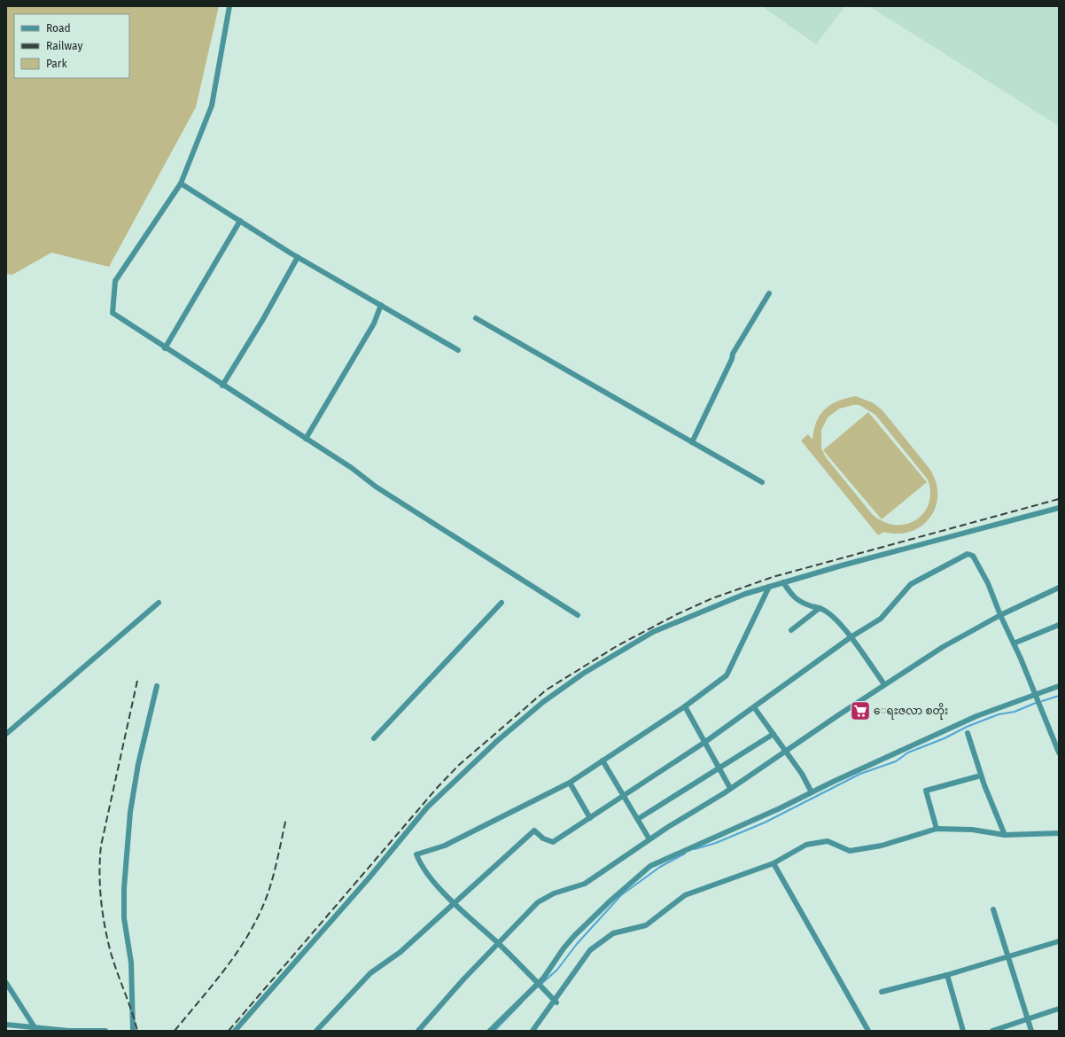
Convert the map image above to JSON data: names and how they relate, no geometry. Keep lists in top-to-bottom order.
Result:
{
  "places": {
    "supermarket": ["ေရႊဇလာ စတိုး"]
  },
  "legend": ["Road", "Railway", "Park"]
}
